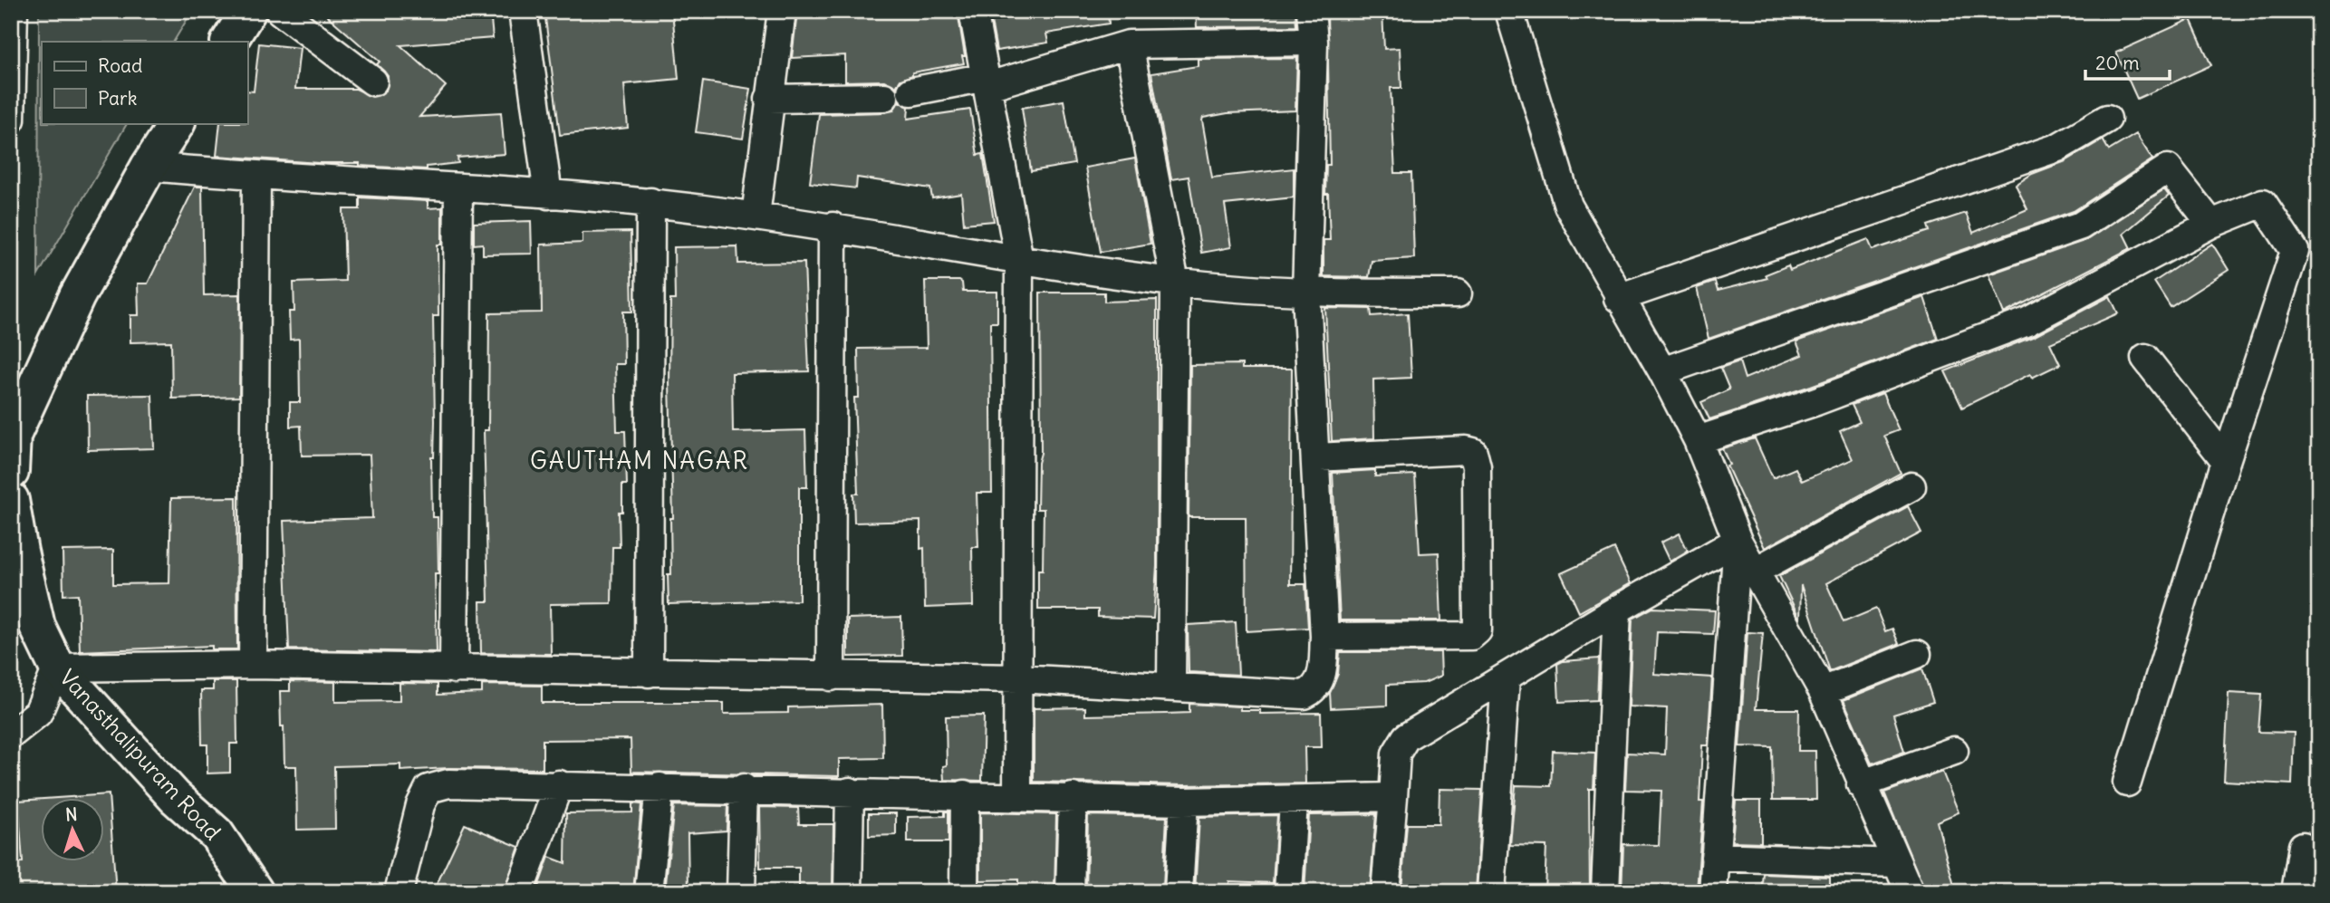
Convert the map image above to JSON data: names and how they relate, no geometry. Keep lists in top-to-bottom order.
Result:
{
  "streets": {
    "street": ["Vanasthalipuram Road"]
  },
  "districts": ["GAUTHAM NAGAR"],
  "legend": ["Road", "Park"],
  "scale_bar": "20 m",
  "north": "top"
}
